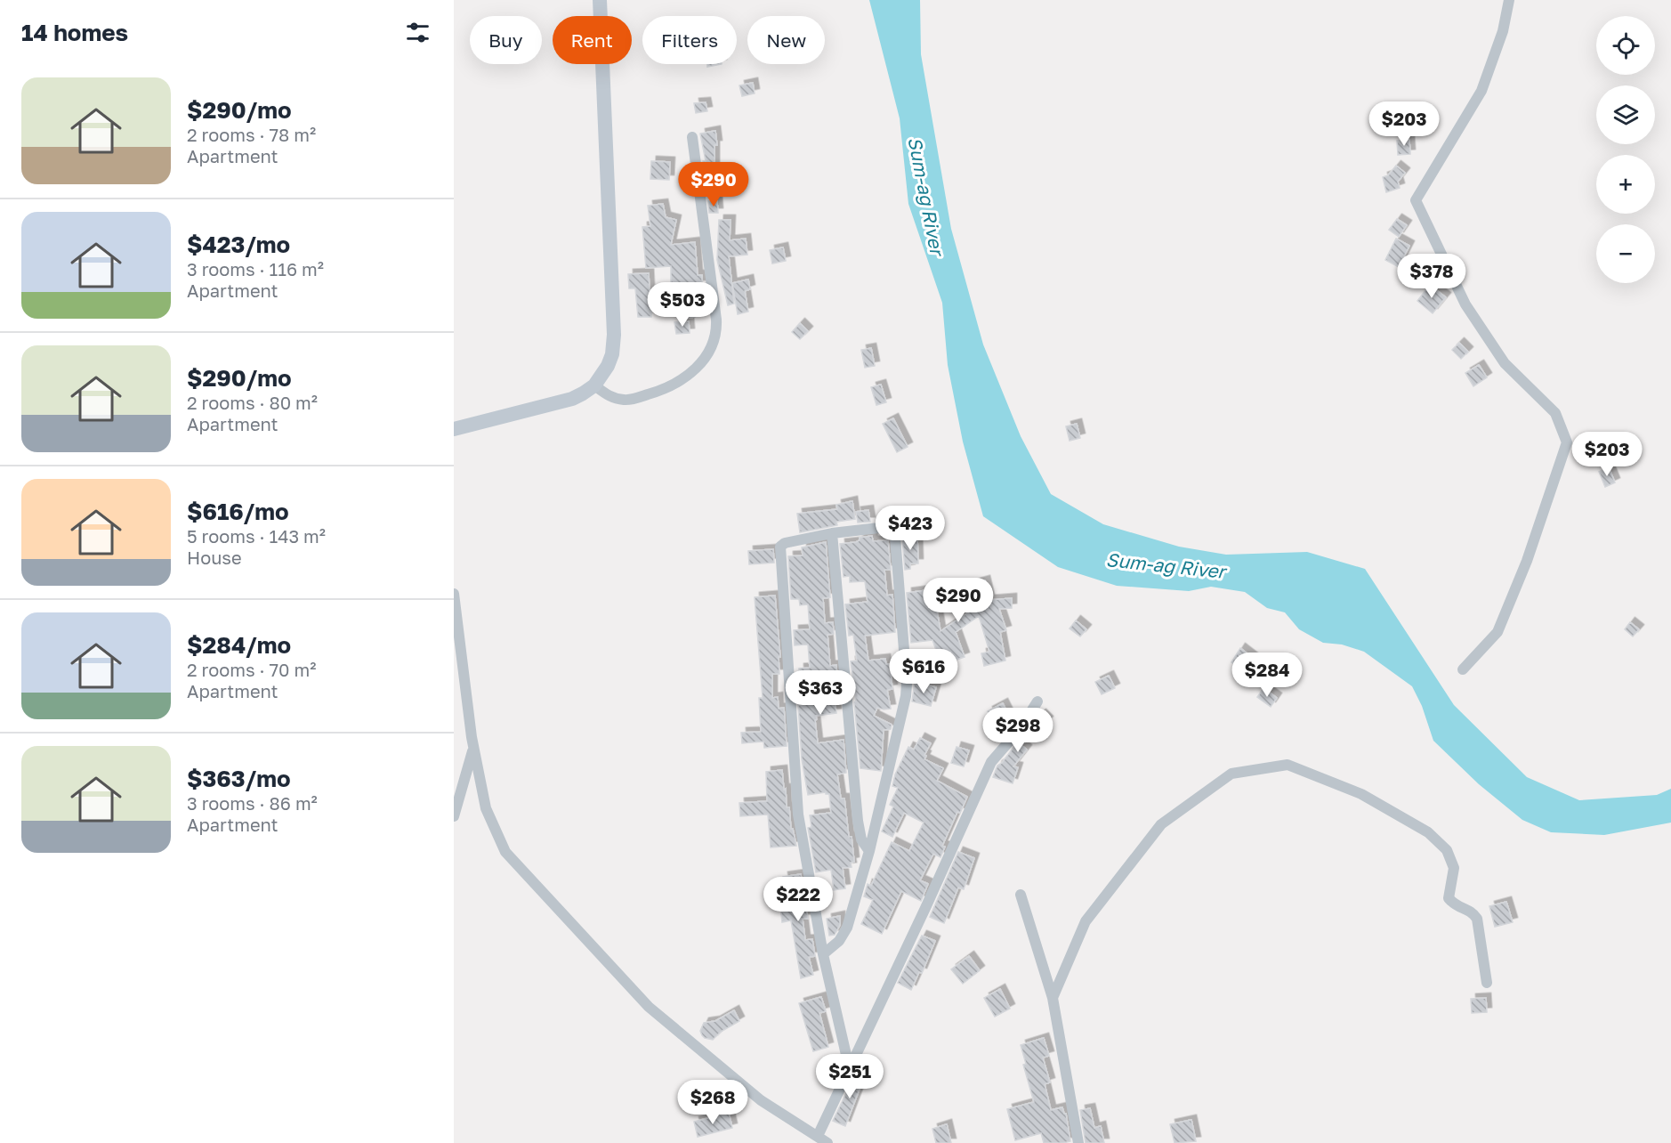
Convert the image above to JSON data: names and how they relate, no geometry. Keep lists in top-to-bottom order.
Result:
{
  "water": ["Sum-ag River"],
  "page": {
    "heading": "14 homes",
    "map_buttons": ["+", "−"],
    "chip": [
      "Buy",
      "Rent",
      "Filters",
      "New"
    ],
    "list": [
      {
        "name": "$290/mo",
        "note": "2 rooms · 78 m² · Apartment"
      },
      {
        "name": "$423/mo",
        "note": "3 rooms · 116 m² · Apartment"
      },
      {
        "name": "$290/mo",
        "note": "2 rooms · 80 m² · Apartment"
      },
      {
        "name": "$616/mo",
        "note": "5 rooms · 143 m² · House"
      },
      {
        "name": "$284/mo",
        "note": "2 rooms · 70 m² · Apartment"
      },
      {
        "name": "$363/mo",
        "note": "3 rooms · 86 m² · Apartment"
      }
    ],
    "price": [
      "$203",
      "$290",
      "$378",
      "$503",
      "$203",
      "$423",
      "$290",
      "$616",
      "$284",
      "$363",
      "$298",
      "$222",
      "$251",
      "$268"
    ]
  }
}
